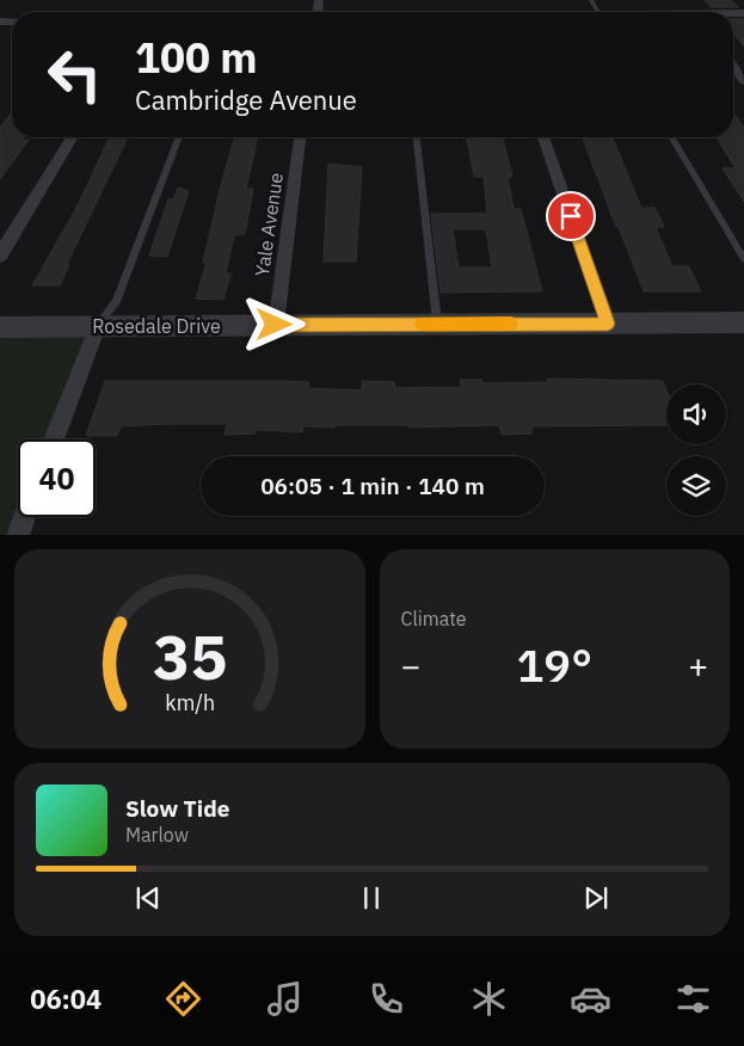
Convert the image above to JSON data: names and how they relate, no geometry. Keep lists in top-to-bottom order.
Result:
{
  "streets": {
    "street": ["Yale Avenue", "Rosedale Drive"]
  },
  "crossings": [
    ["Yale Avenue", "Rosedale Drive"]
  ],
  "page": {
    "turn": ["100 m", "Cambridge Avenue"],
    "limit": "40",
    "trip": "06:05 · 1 min · 140 m",
    "tile": "Climate",
    "heat": ["−", "19°", "+"],
    "song": ["Slow Tide", "Marlow"],
    "tabs": "06:04",
    "gauge": ["35", "km/h"]
  }
}
